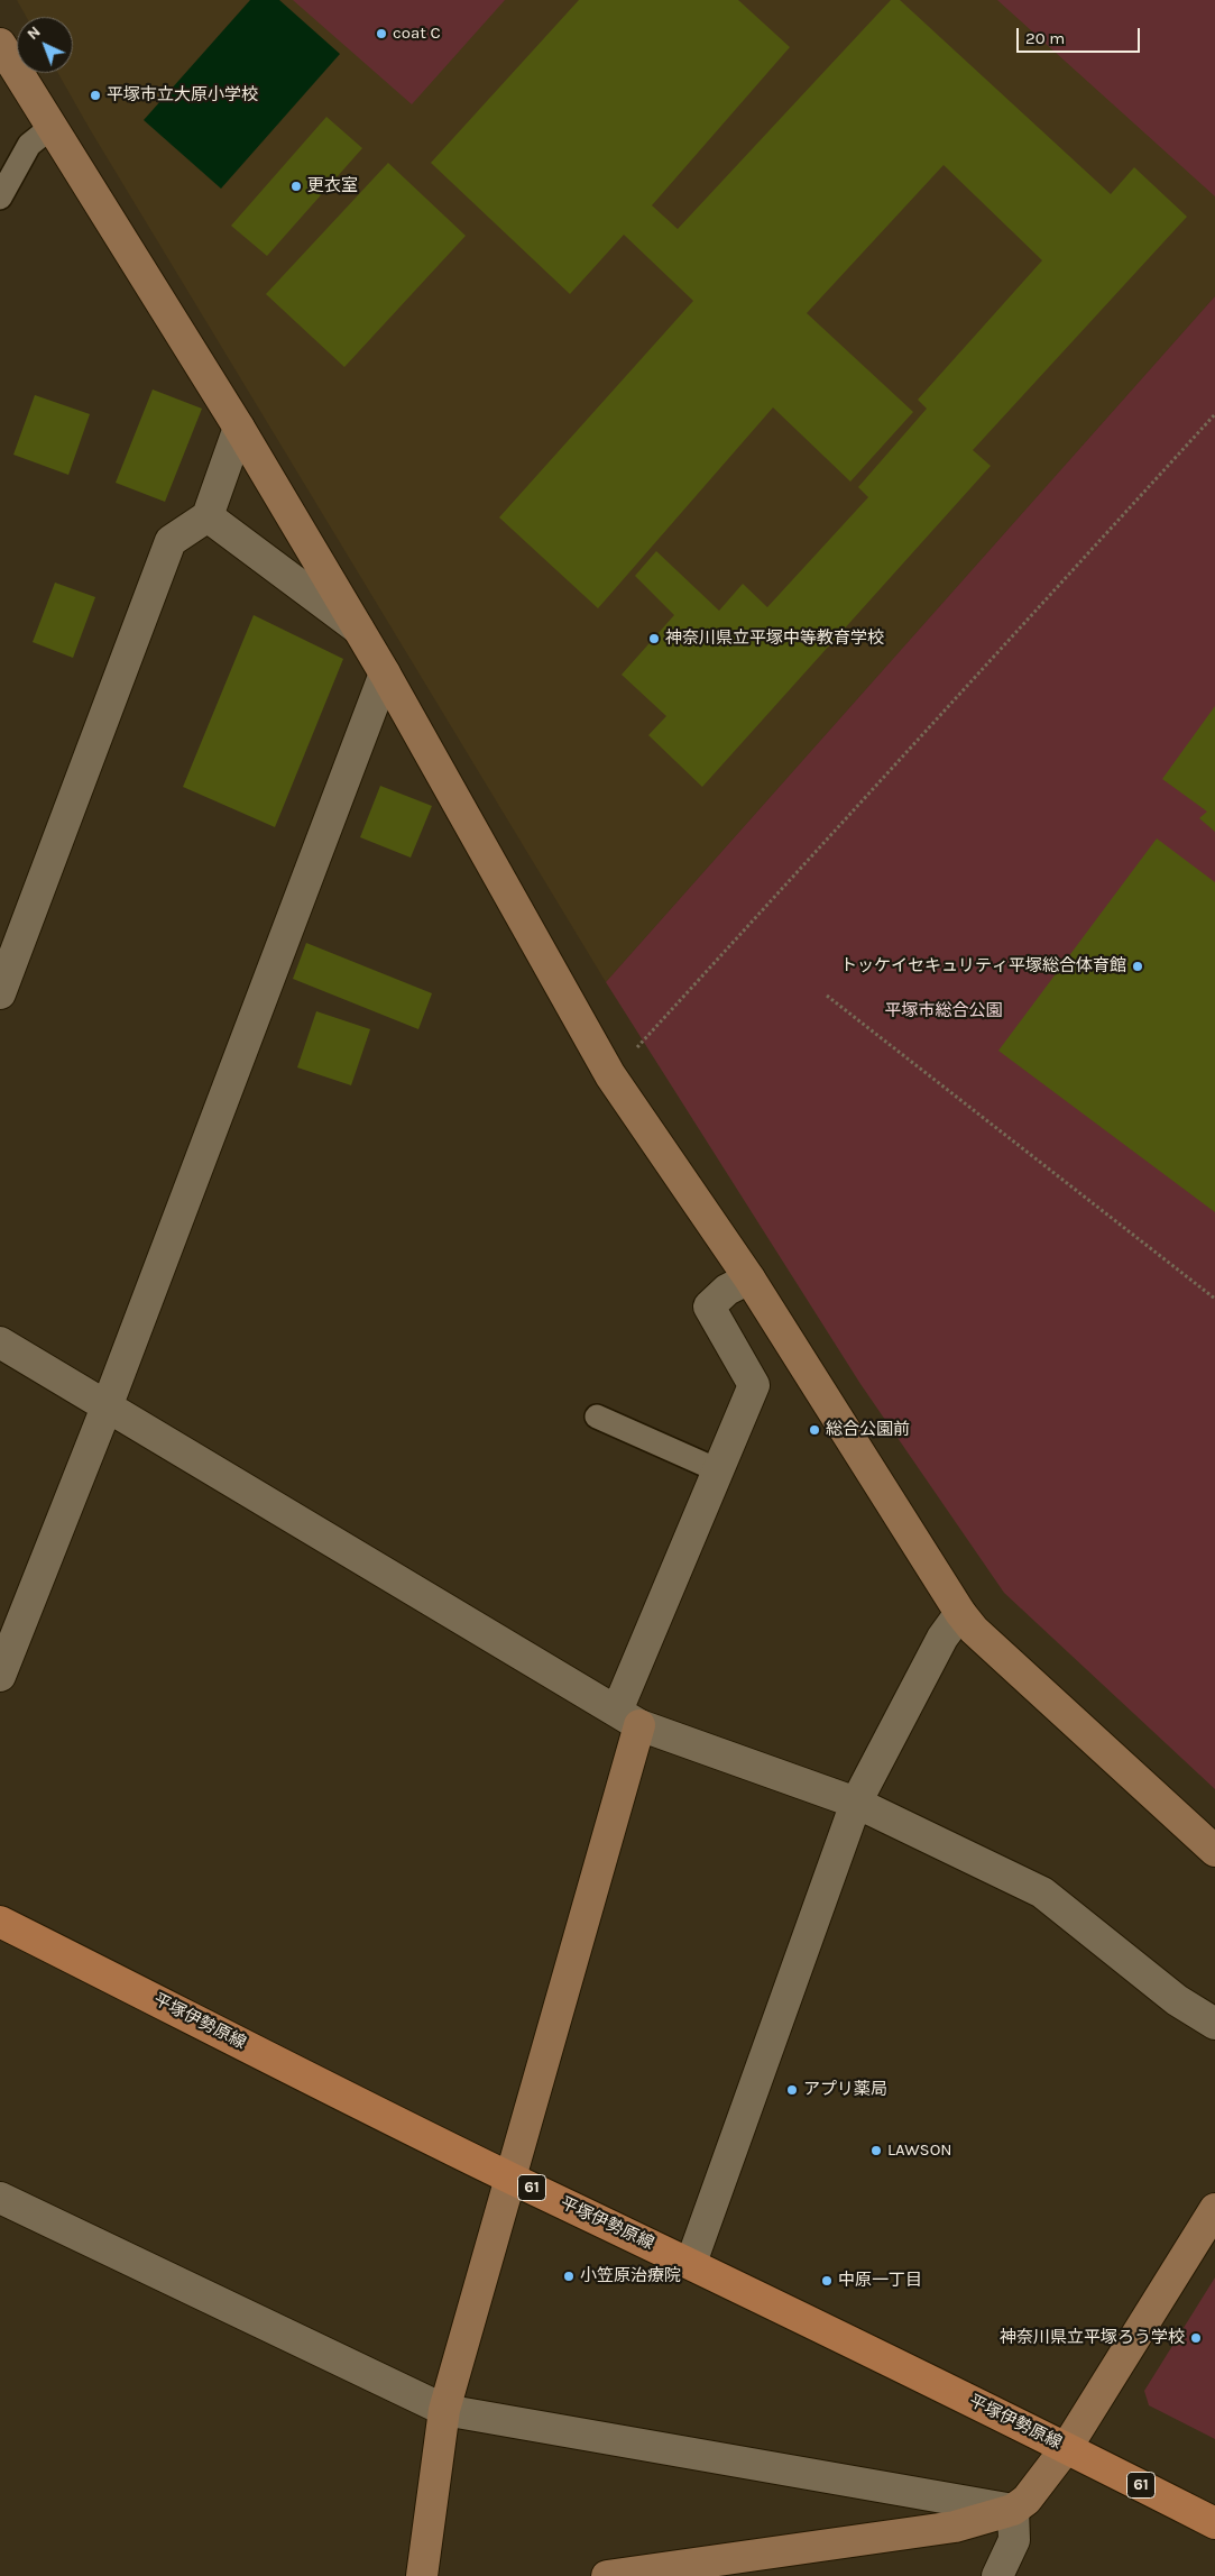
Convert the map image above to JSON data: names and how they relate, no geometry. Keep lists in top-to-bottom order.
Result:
{
  "streets": {
    "main road": ["平塚伊勢原線", "61"]
  },
  "parks": ["平塚市総合公園"],
  "places": [
    "coat C",
    "平塚市立大原小学校",
    "更衣室",
    "神奈川県立平塚中等教育学校",
    "トッケイセキュリティ平塚総合体育館",
    "総合公園前",
    "アプリ薬局",
    "LAWSON",
    "小笠原治療院",
    "中原一丁目",
    "神奈川県立平塚ろう学校"
  ],
  "scale_bar": "20 m",
  "north": "top left"
}
